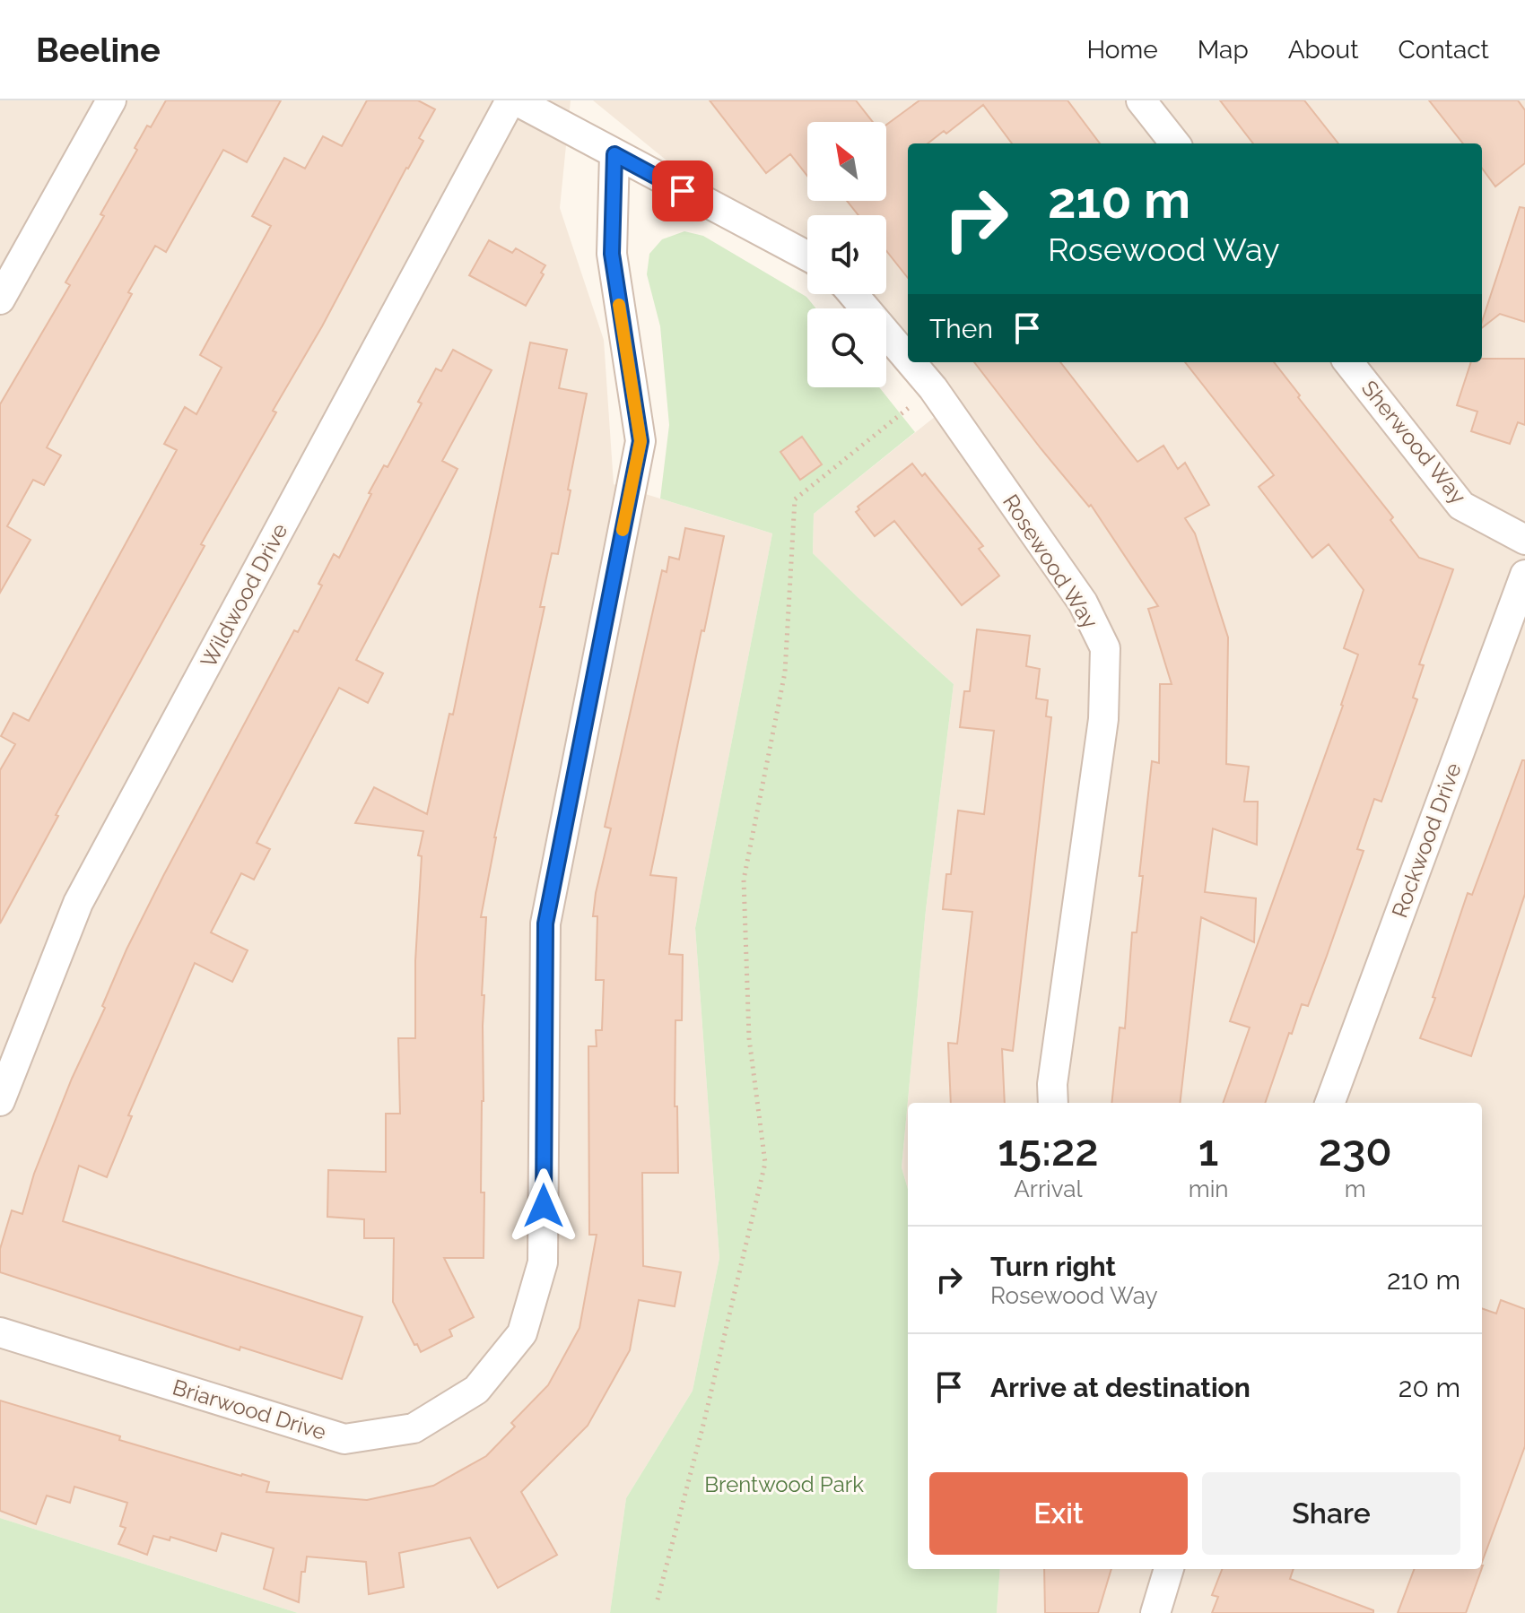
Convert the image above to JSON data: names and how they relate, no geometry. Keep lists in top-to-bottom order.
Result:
{
  "streets": {
    "street": [
      "Sherwood Way",
      "Rosewood Way",
      "Wildwood Drive",
      "Rockwood Drive",
      "Briarwood Drive"
    ]
  },
  "parks": ["Brentwood Park"],
  "north": "top left",
  "page": {
    "header": "Beeline",
    "nav": [
      "Home",
      "Map",
      "About",
      "Contact"
    ],
    "turn": ["210 m", "Rosewood Way"],
    "then": "Then",
    "eta": [
      "15:22",
      "Arrival",
      "1",
      "min",
      "230",
      "m"
    ],
    "list": [
      {
        "name": "Turn right",
        "note": "Rosewood Way",
        "value": "210 m"
      },
      {
        "name": "Arrive at destination",
        "value": "20 m"
      }
    ],
    "buttons": ["Exit", "Share"]
  }
}
